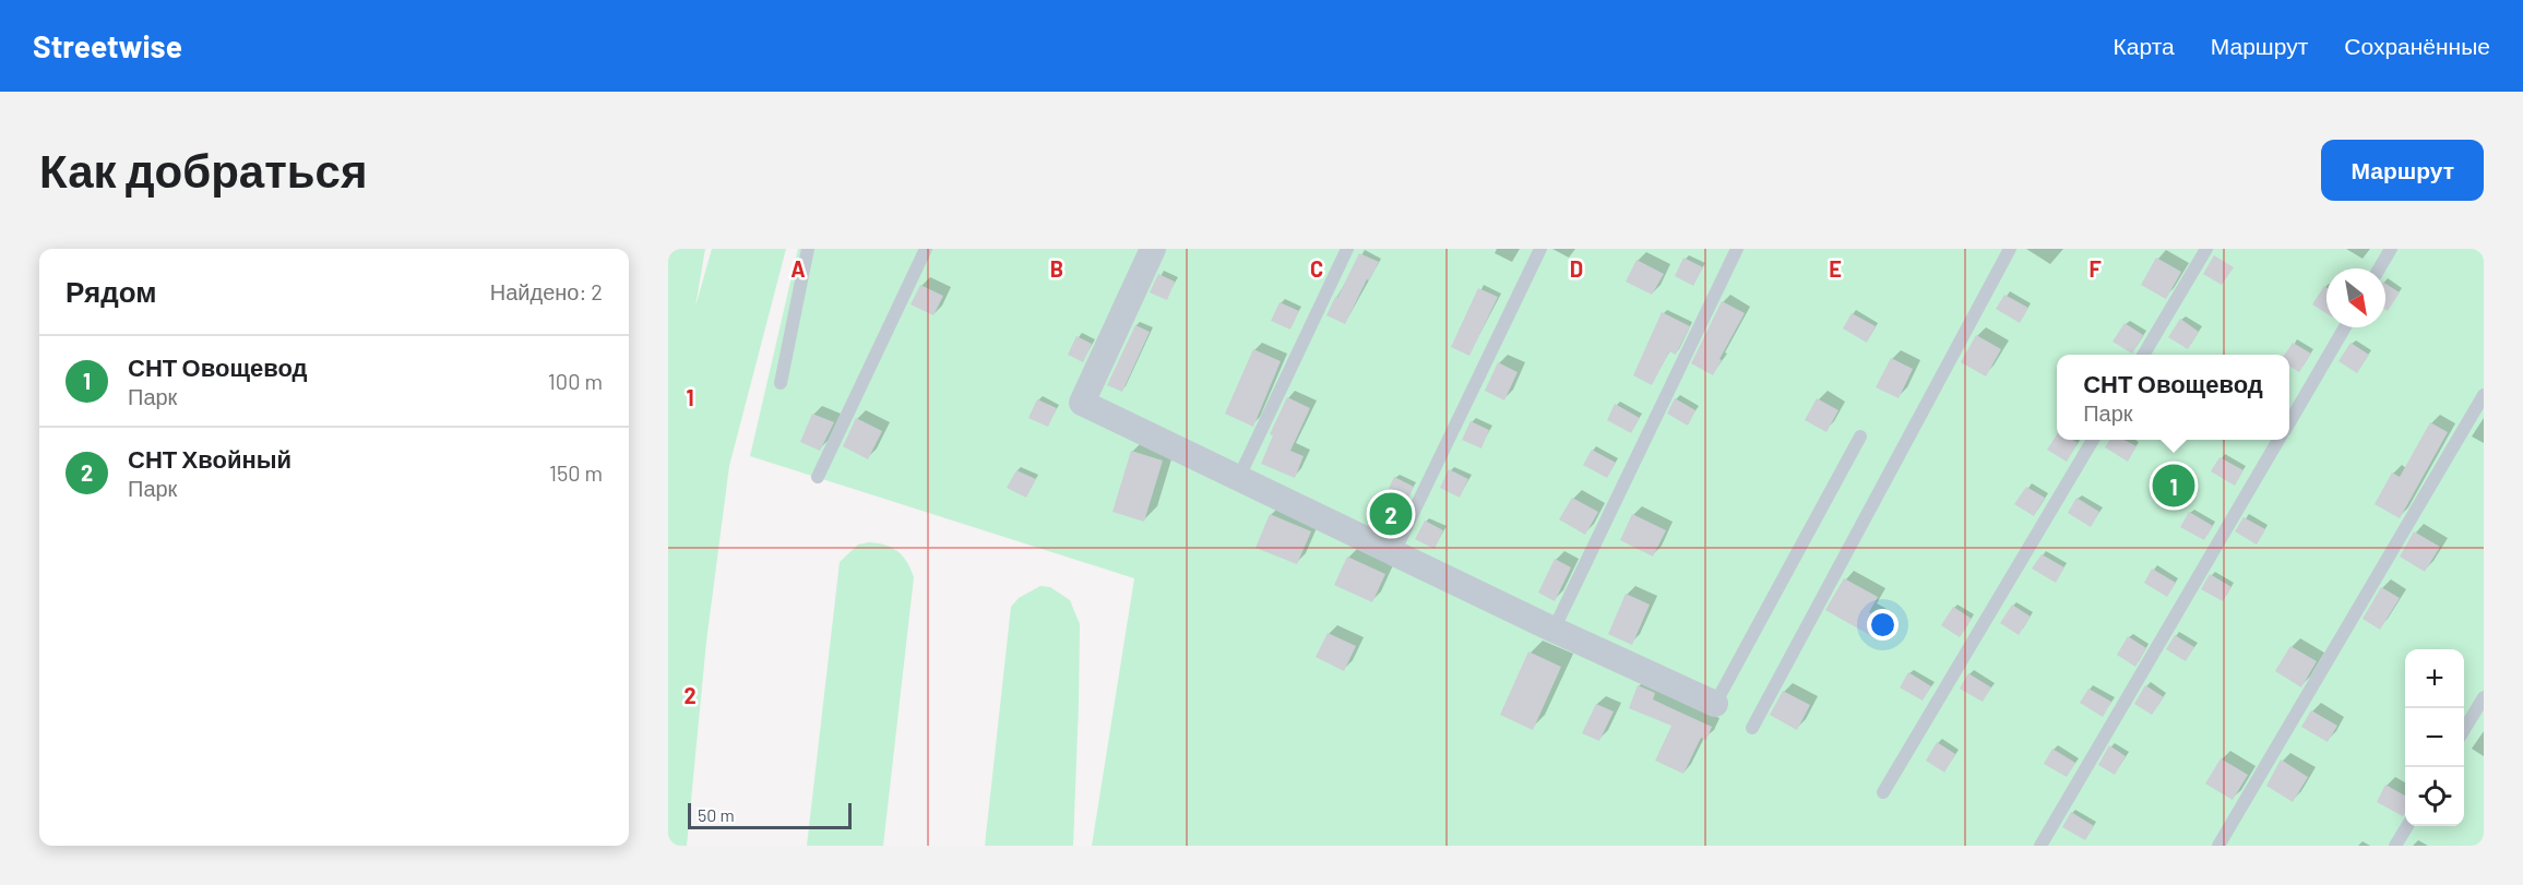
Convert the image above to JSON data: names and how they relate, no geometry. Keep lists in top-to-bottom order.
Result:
{
  "scale_bar": "50 m",
  "north": "bottom right",
  "page": {
    "header": "Streetwise",
    "nav": ["Карта", "Маршрут", "Сохранённые"],
    "buttons": "Маршрут",
    "title": "Как добраться",
    "heading": ["Рядом", "Найдено: 2"],
    "list": [
      {
        "mark": "1",
        "name": "СНТ Овощевод",
        "note": "Парк",
        "value": "100 m"
      },
      {
        "mark": "2",
        "name": "СНТ Хвойный",
        "note": "Парк",
        "value": "150 m"
      }
    ],
    "popup": ["СНТ Овощевод", "Парк"],
    "pins": ["1", "2"],
    "map_buttons": ["+", "−"],
    "scale": "50 m"
  },
  "grid": {
    "columns": [
      "A",
      "B",
      "C",
      "D",
      "E",
      "F"
    ],
    "rows": ["1", "2"]
  }
}
